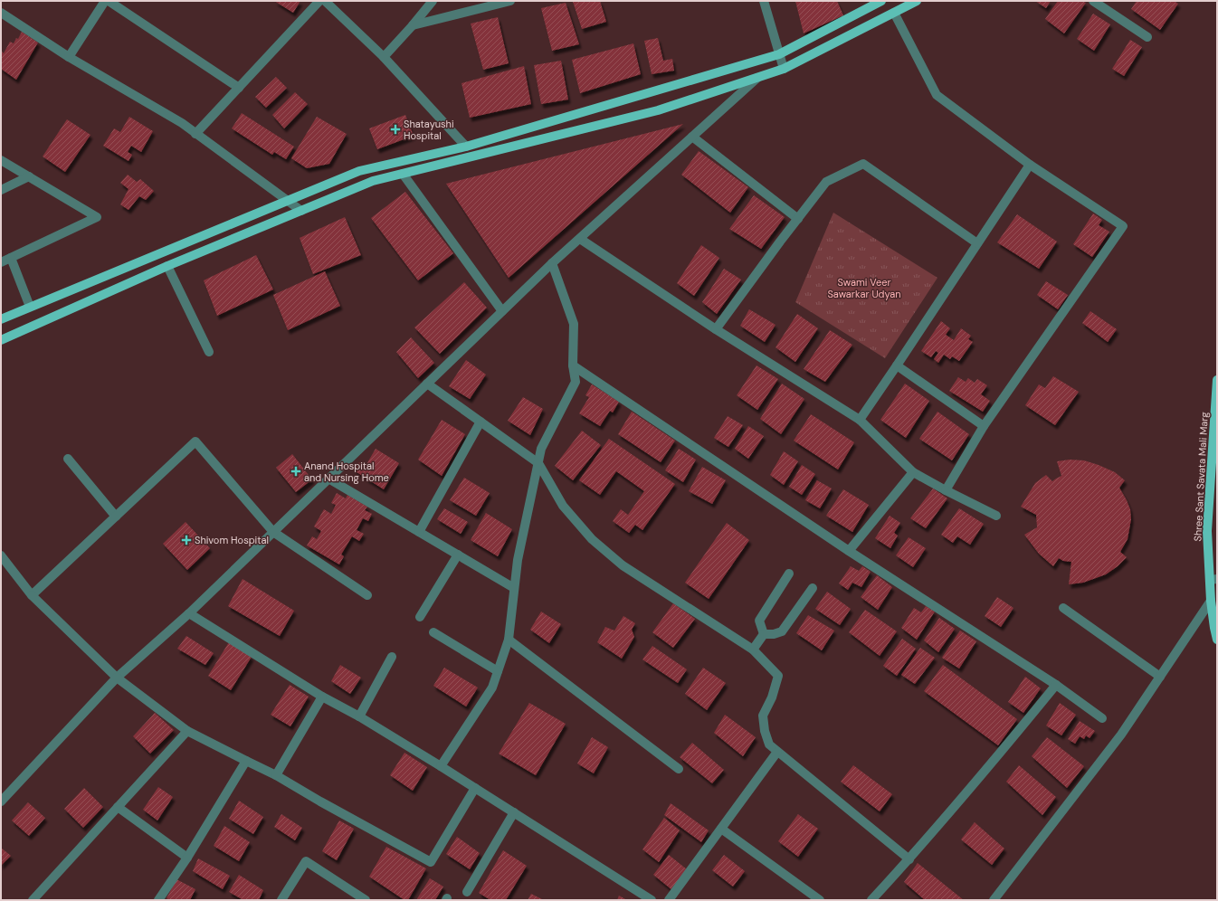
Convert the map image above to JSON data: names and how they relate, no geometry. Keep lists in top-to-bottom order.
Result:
{
  "streets": {
    "main road": ["Shree Sant Savata Mali Marg"]
  },
  "parks": ["Swami Veer Sawarkar Udyan"],
  "places": {
    "health": ["Shatayushi Hospital", "Anand Hospital and Nursing Home", "Shivom Hospital"]
  }
}
